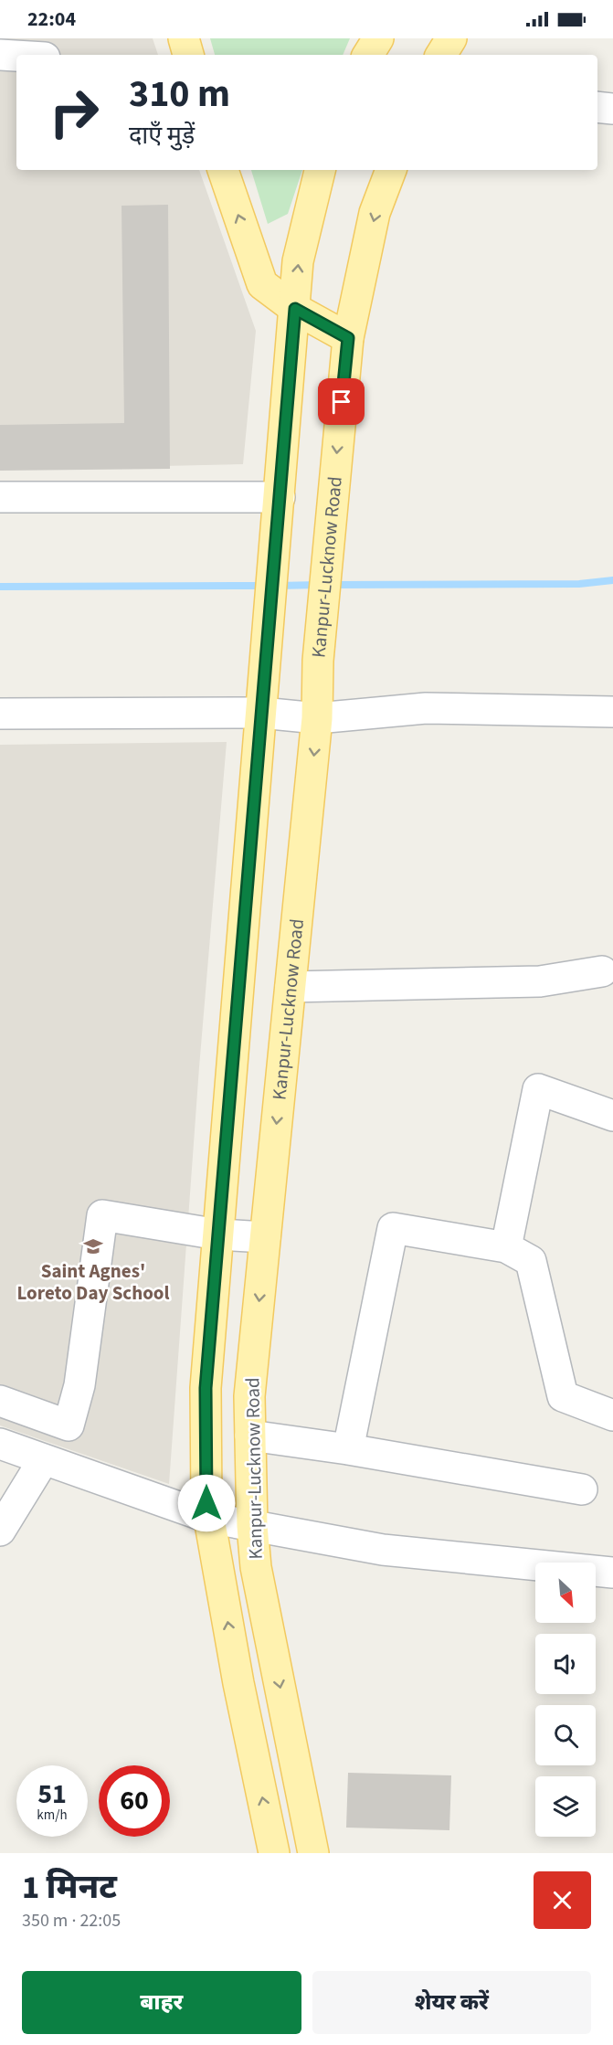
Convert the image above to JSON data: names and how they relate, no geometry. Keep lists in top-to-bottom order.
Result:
{
  "streets": {
    "main road": ["Kanpur-Lucknow Road"]
  },
  "places": {
    "school or university": ["Saint Agnes' Loreto Day School"]
  },
  "north": "bottom right",
  "page": {
    "status": "22:04",
    "turn": ["310 m", "दाएँ मुड़ें"],
    "speed": "51 km/h",
    "limit": "60",
    "heading": ["1 मिनट", "350 m · 22:05"],
    "buttons": ["बाहर", "शेयर करें"]
  }
}
